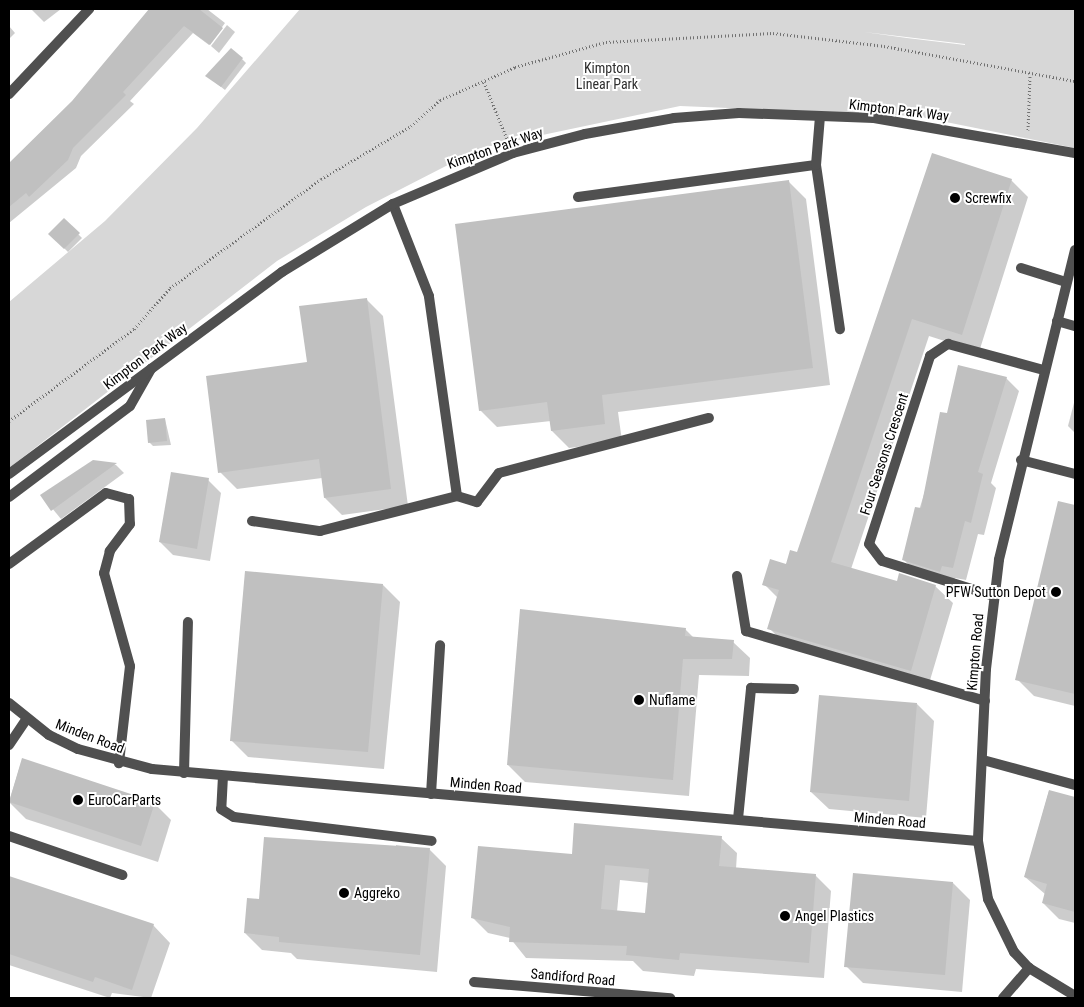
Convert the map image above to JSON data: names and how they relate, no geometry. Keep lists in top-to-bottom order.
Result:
{
  "streets": {
    "street": [
      "Kimpton Park Way",
      "Four Seasons Crescent",
      "Kimpton Road",
      "Minden Road",
      "Sandiford Road"
    ]
  },
  "crossings": [
    ["Four Seasons Crescent", "Kimpton Road"],
    ["Kimpton Road", "Minden Road"]
  ],
  "parks": ["Kimpton Linear Park"],
  "places": [
    "Screwfix",
    "PFW Sutton Depot",
    "Nuflame",
    "EuroCarParts",
    "Aggreko",
    "Angel Plastics"
  ]
}
